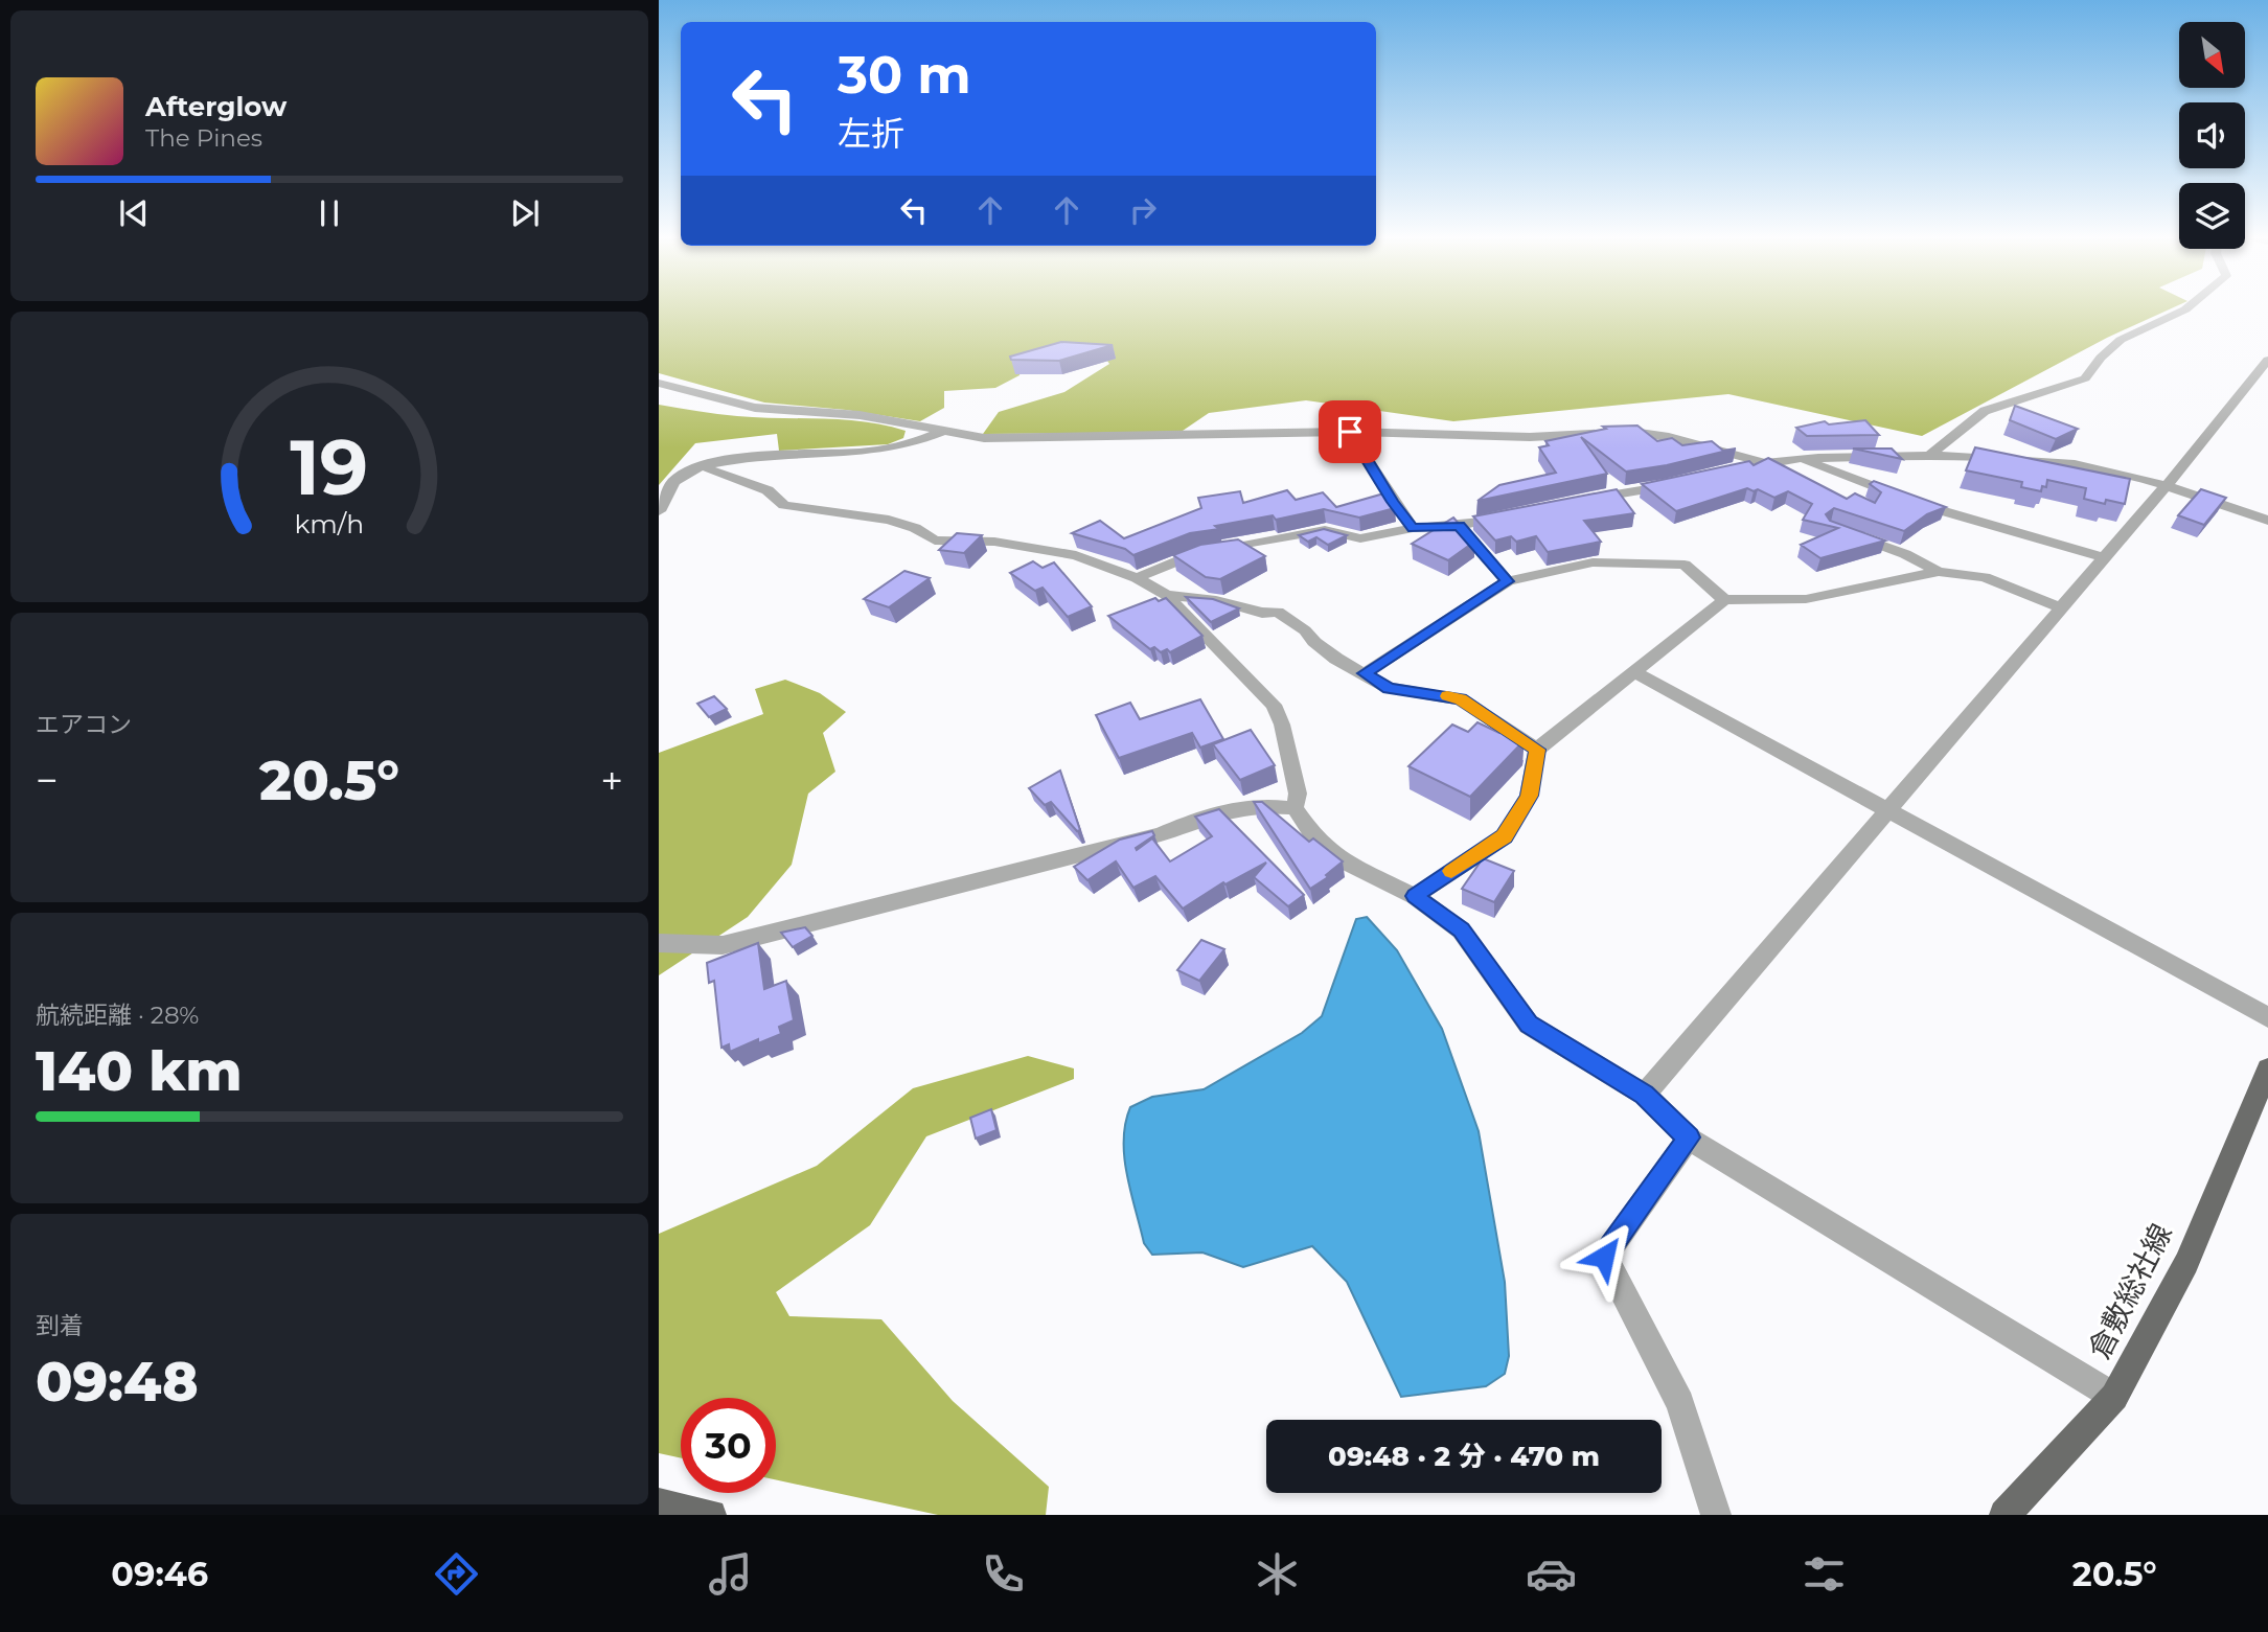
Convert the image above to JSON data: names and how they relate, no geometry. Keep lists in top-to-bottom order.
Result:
{
  "streets": {
    "main road": ["倉敷総社線"]
  },
  "north": "bottom right",
  "page": {
    "turn": ["30 m", "左折"],
    "song": ["Afterglow", "The Pines"],
    "tile": [
      "エアコン",
      ["航続距離 · 28%", "140 km"],
      ["到着", "09:48"]
    ],
    "heat": ["−", "20.5°", "+"],
    "limit": "30",
    "trip": "09:48 · 2 分 · 470 m",
    "tabs": ["09:46", "20.5°"],
    "gauge": ["19", "km/h"]
  }
}
